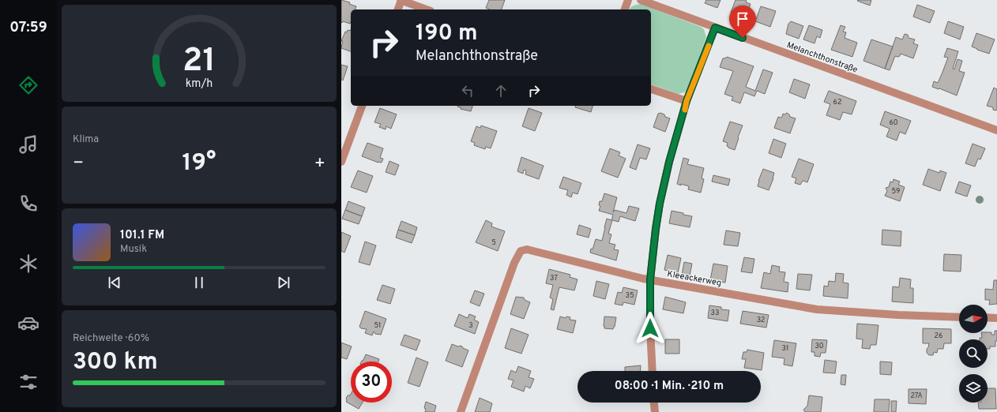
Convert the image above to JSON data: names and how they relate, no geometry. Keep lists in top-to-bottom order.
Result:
{
  "streets": {
    "street": ["Melanchthonstraße", "Kleeackerweg"]
  },
  "house_numbers": [
    "62",
    "60",
    "59",
    "5",
    "37",
    "35",
    "33",
    "32",
    "51",
    "3",
    "26",
    "30",
    "31",
    "27A"
  ],
  "north": "right",
  "page": {
    "tabs": "07:59",
    "turn": ["190 m", "Melanchthonstraße"],
    "tile": [
      "Klima",
      ["Reichweite · 60%", "300 km"]
    ],
    "heat": ["−", "19°", "+"],
    "song": ["101.1 FM", "Musik"],
    "limit": "30",
    "trip": "08:00 · 1 Min. · 210 m",
    "gauge": ["21", "km/h"]
  }
}
